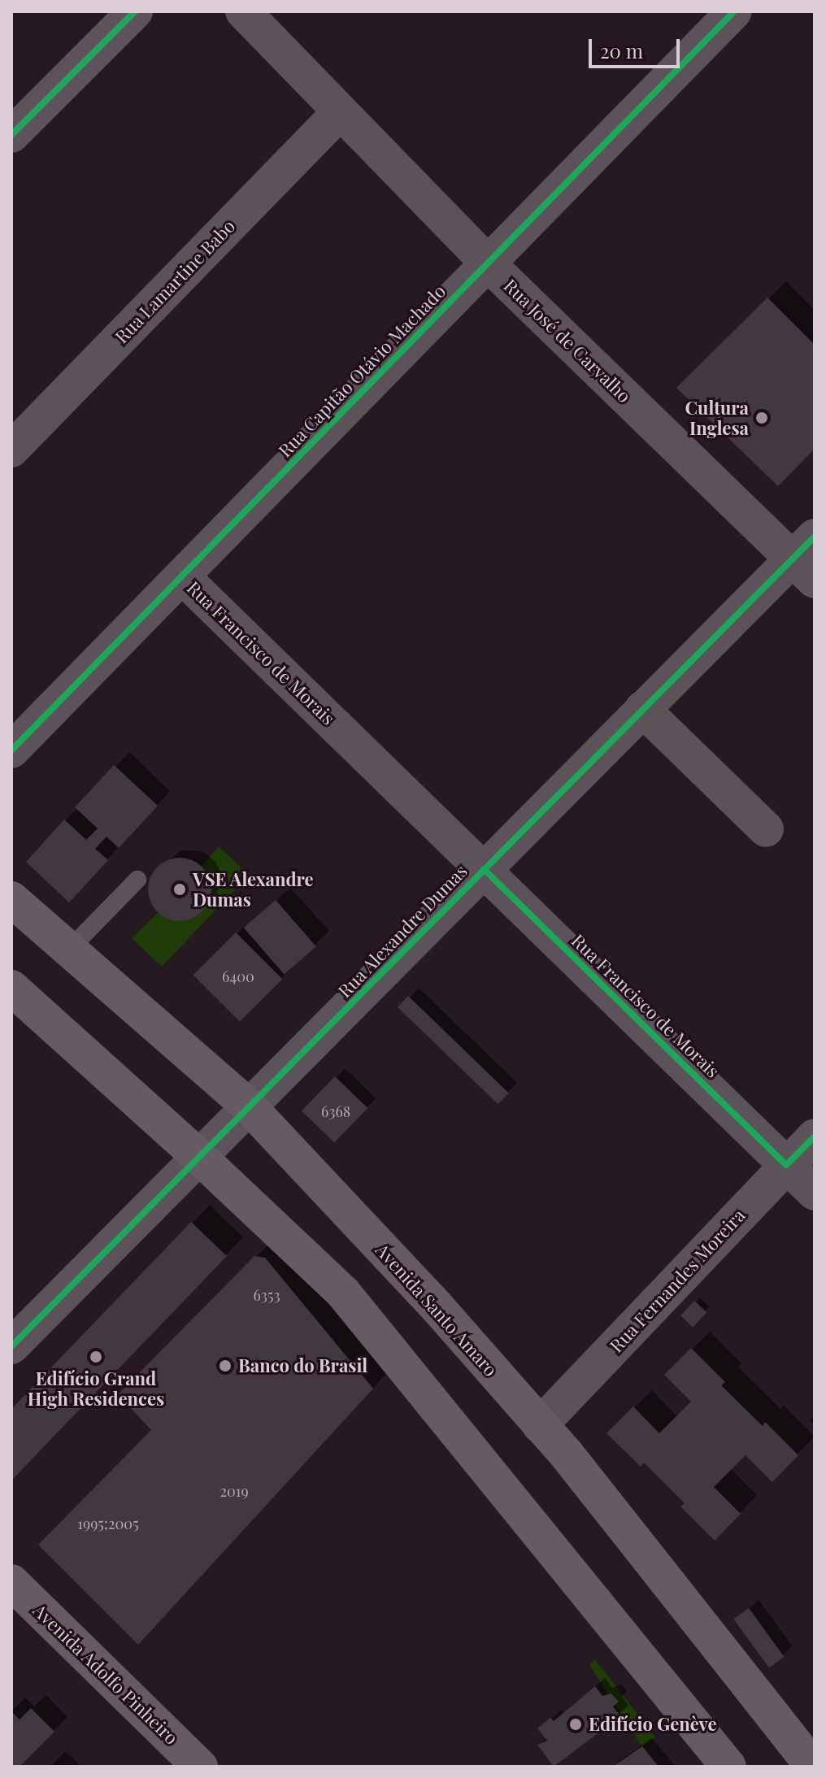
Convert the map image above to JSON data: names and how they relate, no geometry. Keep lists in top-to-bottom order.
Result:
{
  "streets": {
    "main road": ["Avenida Santo Amaro", "Avenida Adolfo Pinheiro"],
    "street": [
      "Rua Lamartine Babo",
      "Rua José de Carvalho",
      "Rua Capitão Otávio Machado",
      "Rua Francisco de Morais",
      "Rua Alexandre Dumas",
      "Rua Fernandes Moreira"
    ]
  },
  "crossings": [
    ["Rua Lamartine Babo", "Rua José de Carvalho"],
    ["Rua José de Carvalho", "Rua Capitão Otávio Machado"],
    ["Rua José de Carvalho", "Rua Alexandre Dumas"],
    ["Rua Capitão Otávio Machado", "Rua Francisco de Morais"],
    ["Rua Francisco de Morais", "Rua Alexandre Dumas"],
    ["Rua Francisco de Morais", "Rua Fernandes Moreira"],
    ["Rua Alexandre Dumas", "Avenida Santo Amaro"],
    ["Rua Fernandes Moreira", "Avenida Santo Amaro"]
  ],
  "places": [
    "Cultura Inglesa",
    "VSE Alexandre Dumas",
    "Edifício Grand High Residences",
    "Banco do Brasil",
    "Edifício Genève"
  ],
  "house_numbers": [
    "6400",
    "6368",
    "6353",
    "2019",
    "1995;2005"
  ],
  "scale_bar": "20 m"
}
